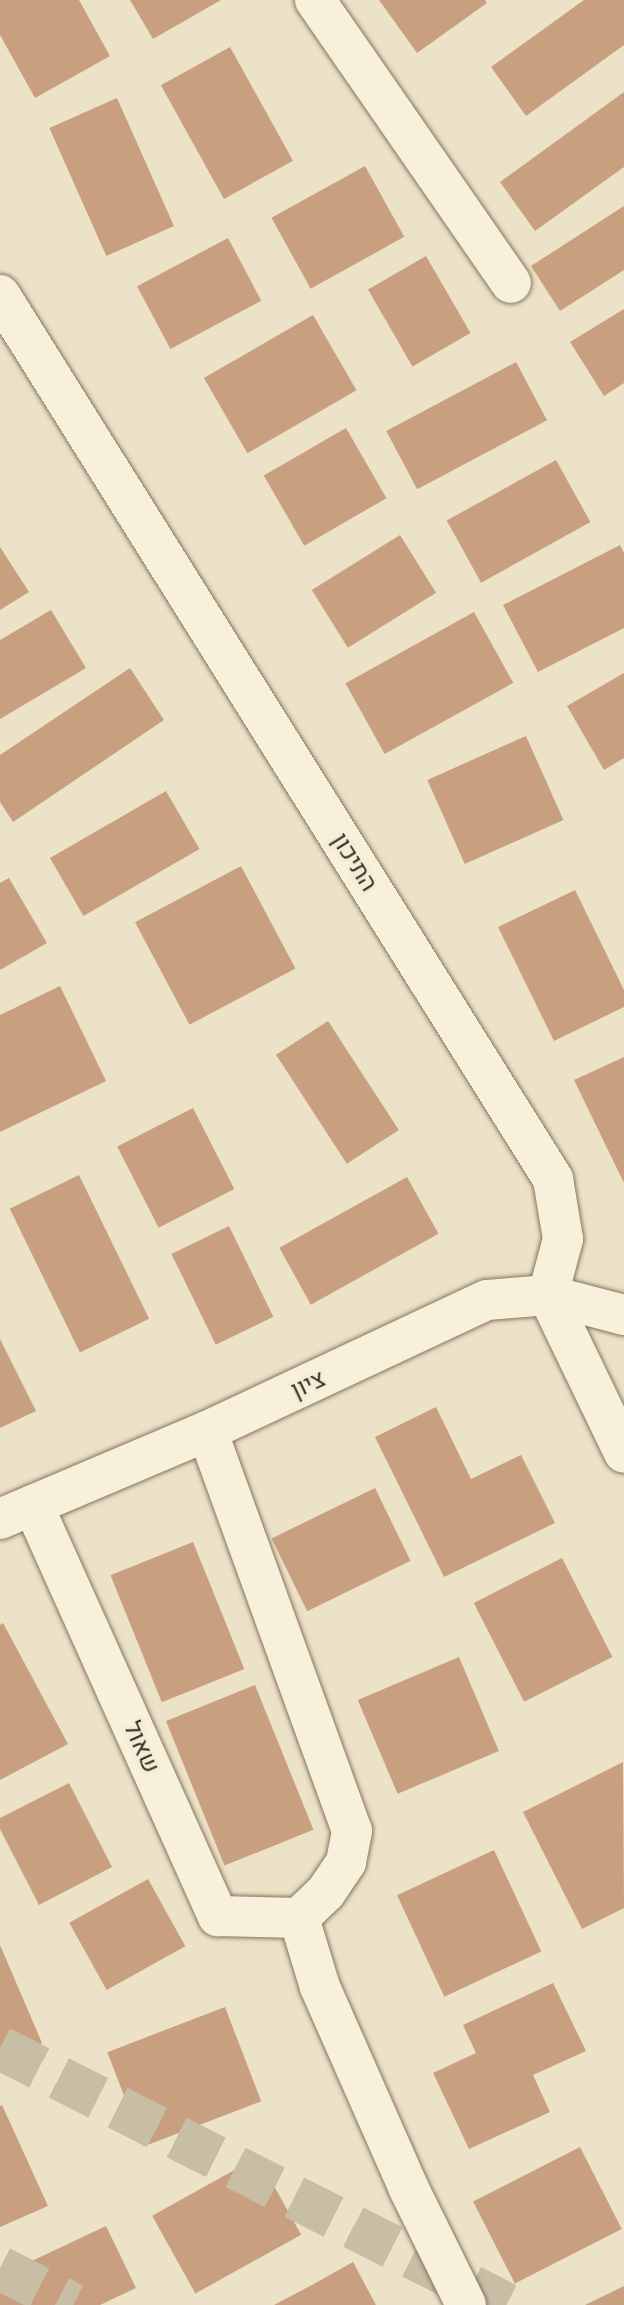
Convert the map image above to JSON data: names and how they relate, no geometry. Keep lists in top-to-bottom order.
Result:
{
  "streets": {
    "street": ["התיכון", "ציון", "שאול"]
  },
  "crossings": [
    ["התיכון", "ציון"],
    ["ציון", "שאול"]
  ]
}
